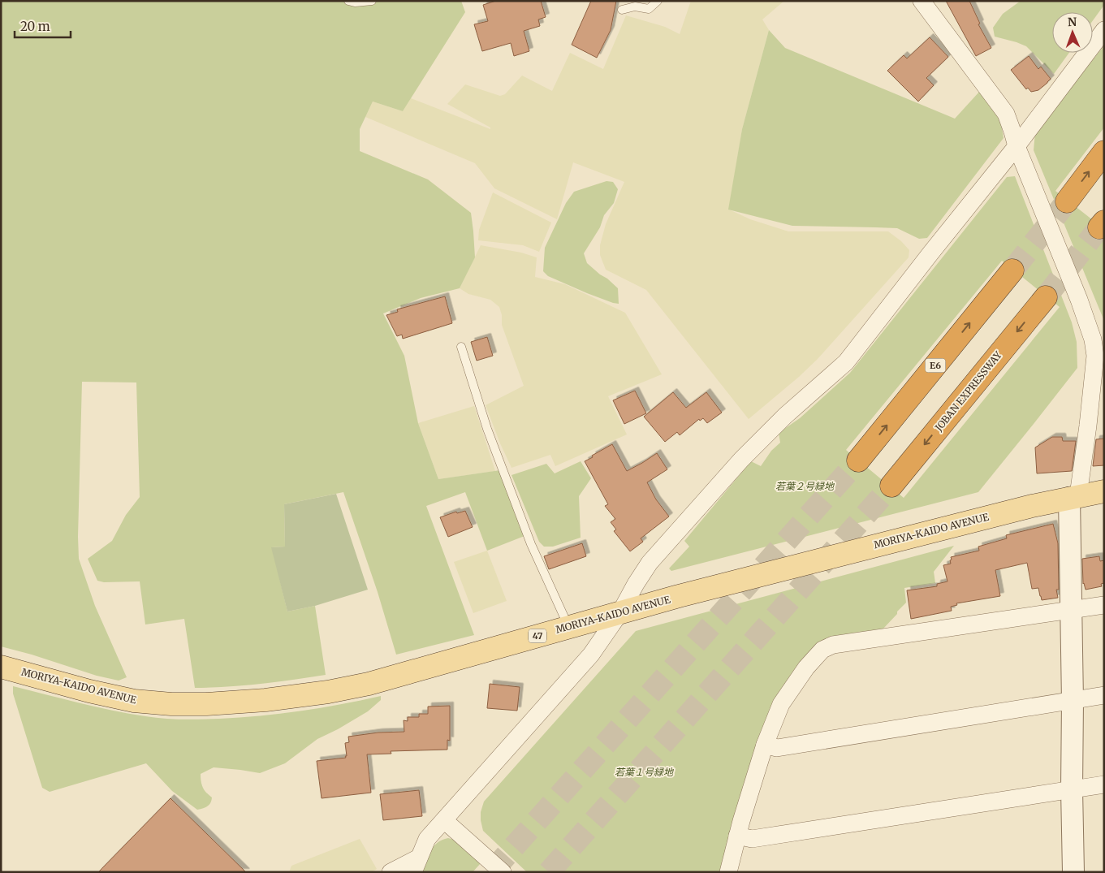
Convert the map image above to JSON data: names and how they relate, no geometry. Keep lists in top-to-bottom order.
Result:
{
  "streets": {
    "highway": ["E6", "JOBAN EXPRESSWAY"],
    "main road": ["MORIYA-KAIDO AVENUE", "47"]
  },
  "parks": ["若葉２号緑地", "若葉１号緑地"],
  "scale_bar": "20 m",
  "north": "top"
}
